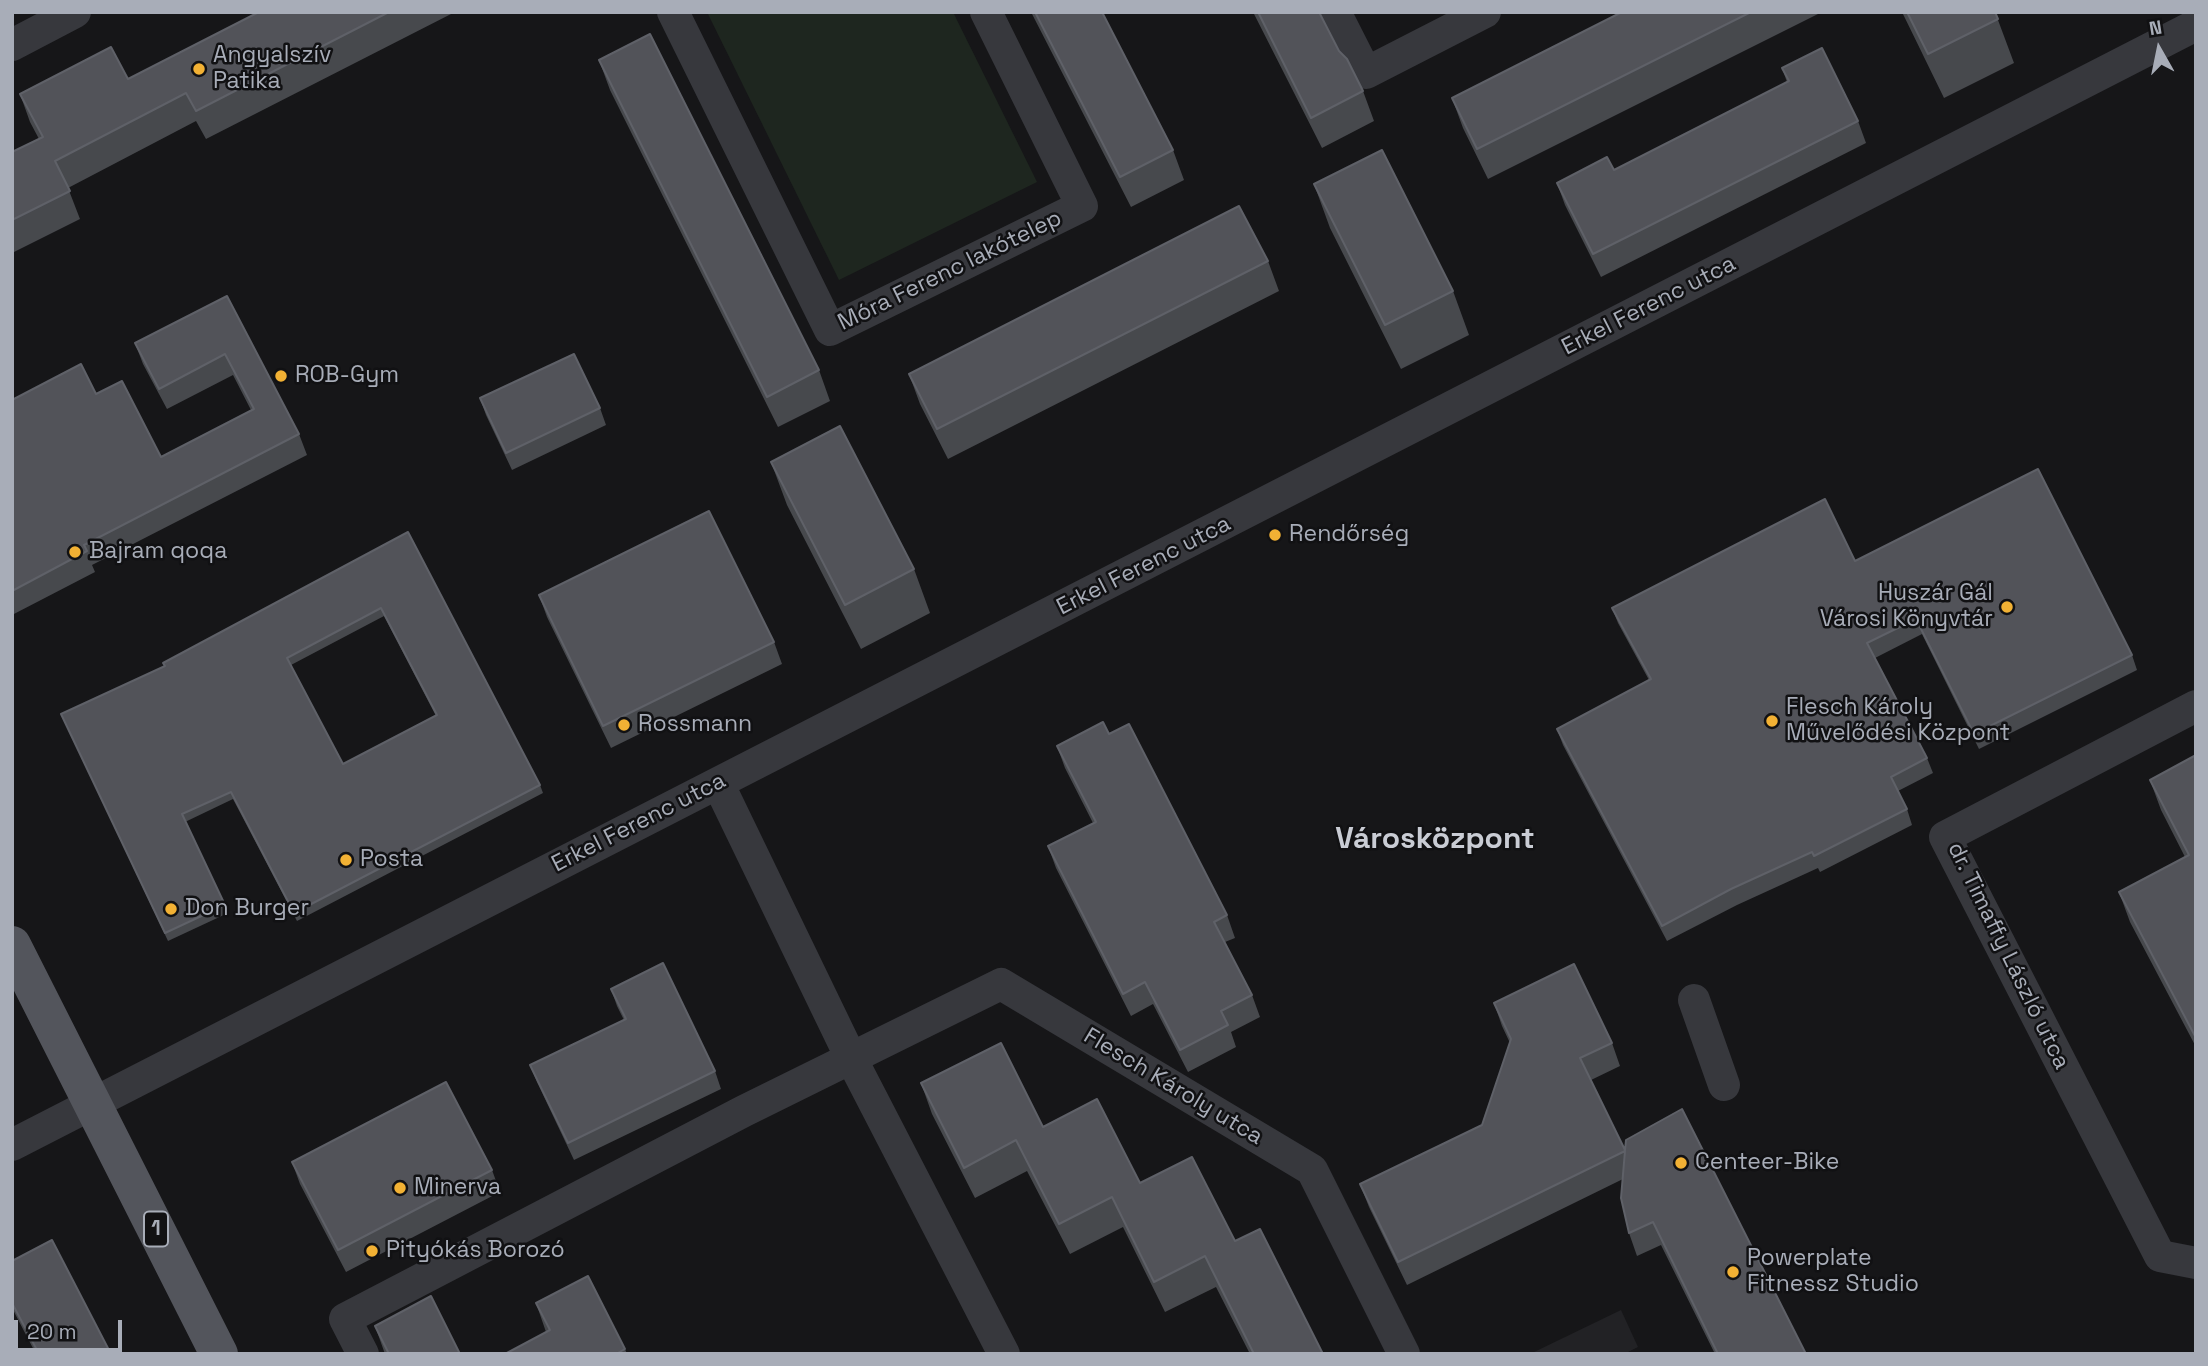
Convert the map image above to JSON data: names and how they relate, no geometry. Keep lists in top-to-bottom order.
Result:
{
  "streets": {
    "main road": ["1"],
    "street": [
      "Móra Ferenc lakótelep",
      "Erkel Ferenc utca",
      "dr. Timaffy László utca",
      "Flesch Károly utca"
    ]
  },
  "crossings": [
    ["Erkel Ferenc utca", "1"]
  ],
  "districts": ["Városközpont"],
  "places": [
    "Angyalszív Patika",
    "ROB-Gym",
    "Rendőrség",
    "Bajram qoqa",
    "Huszár Gál Városi Könyvtár",
    "Flesch Károly Művelődési Központ",
    "Rossmann",
    "Posta",
    "Don Burger",
    "Centeer-Bike",
    "Minerva",
    "Pityókás Borozó",
    "Powerplate Fitnessz Studio"
  ],
  "scale_bar": "20 m",
  "north": "top"
}
